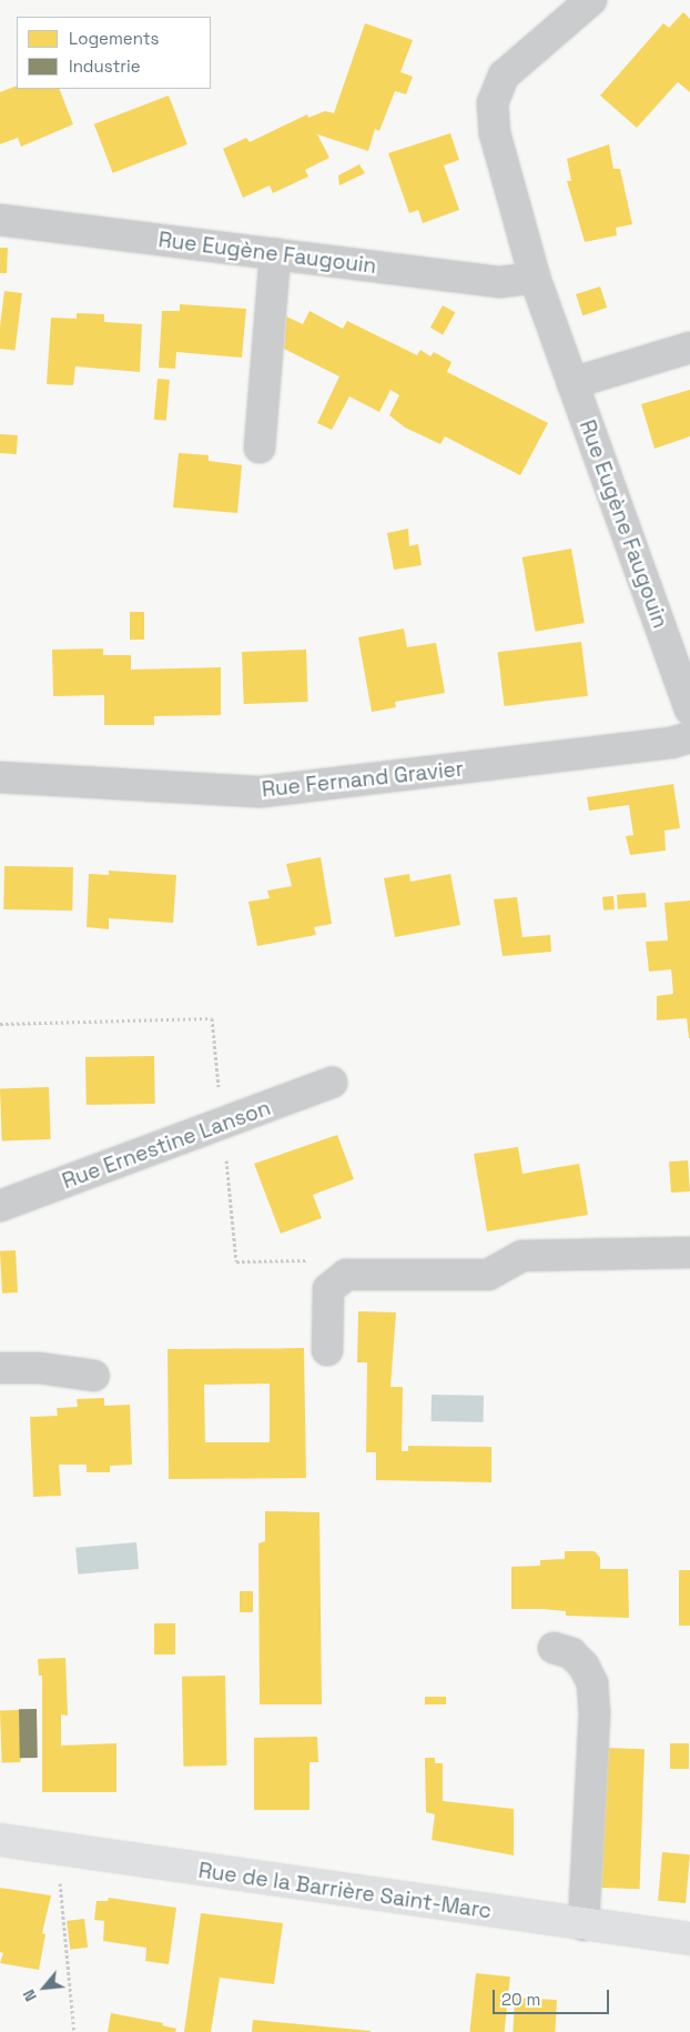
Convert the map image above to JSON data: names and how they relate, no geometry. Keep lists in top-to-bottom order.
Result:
{
  "streets": {
    "main road": ["Rue de la Barrière Saint-Marc"],
    "street": ["Rue Eugène Faugouin", "Rue Fernand Gravier", "Rue Ernestine Lanson"]
  },
  "legend": ["Logements", "Industrie"],
  "scale_bar": "20 m",
  "north": "bottom left"
}
